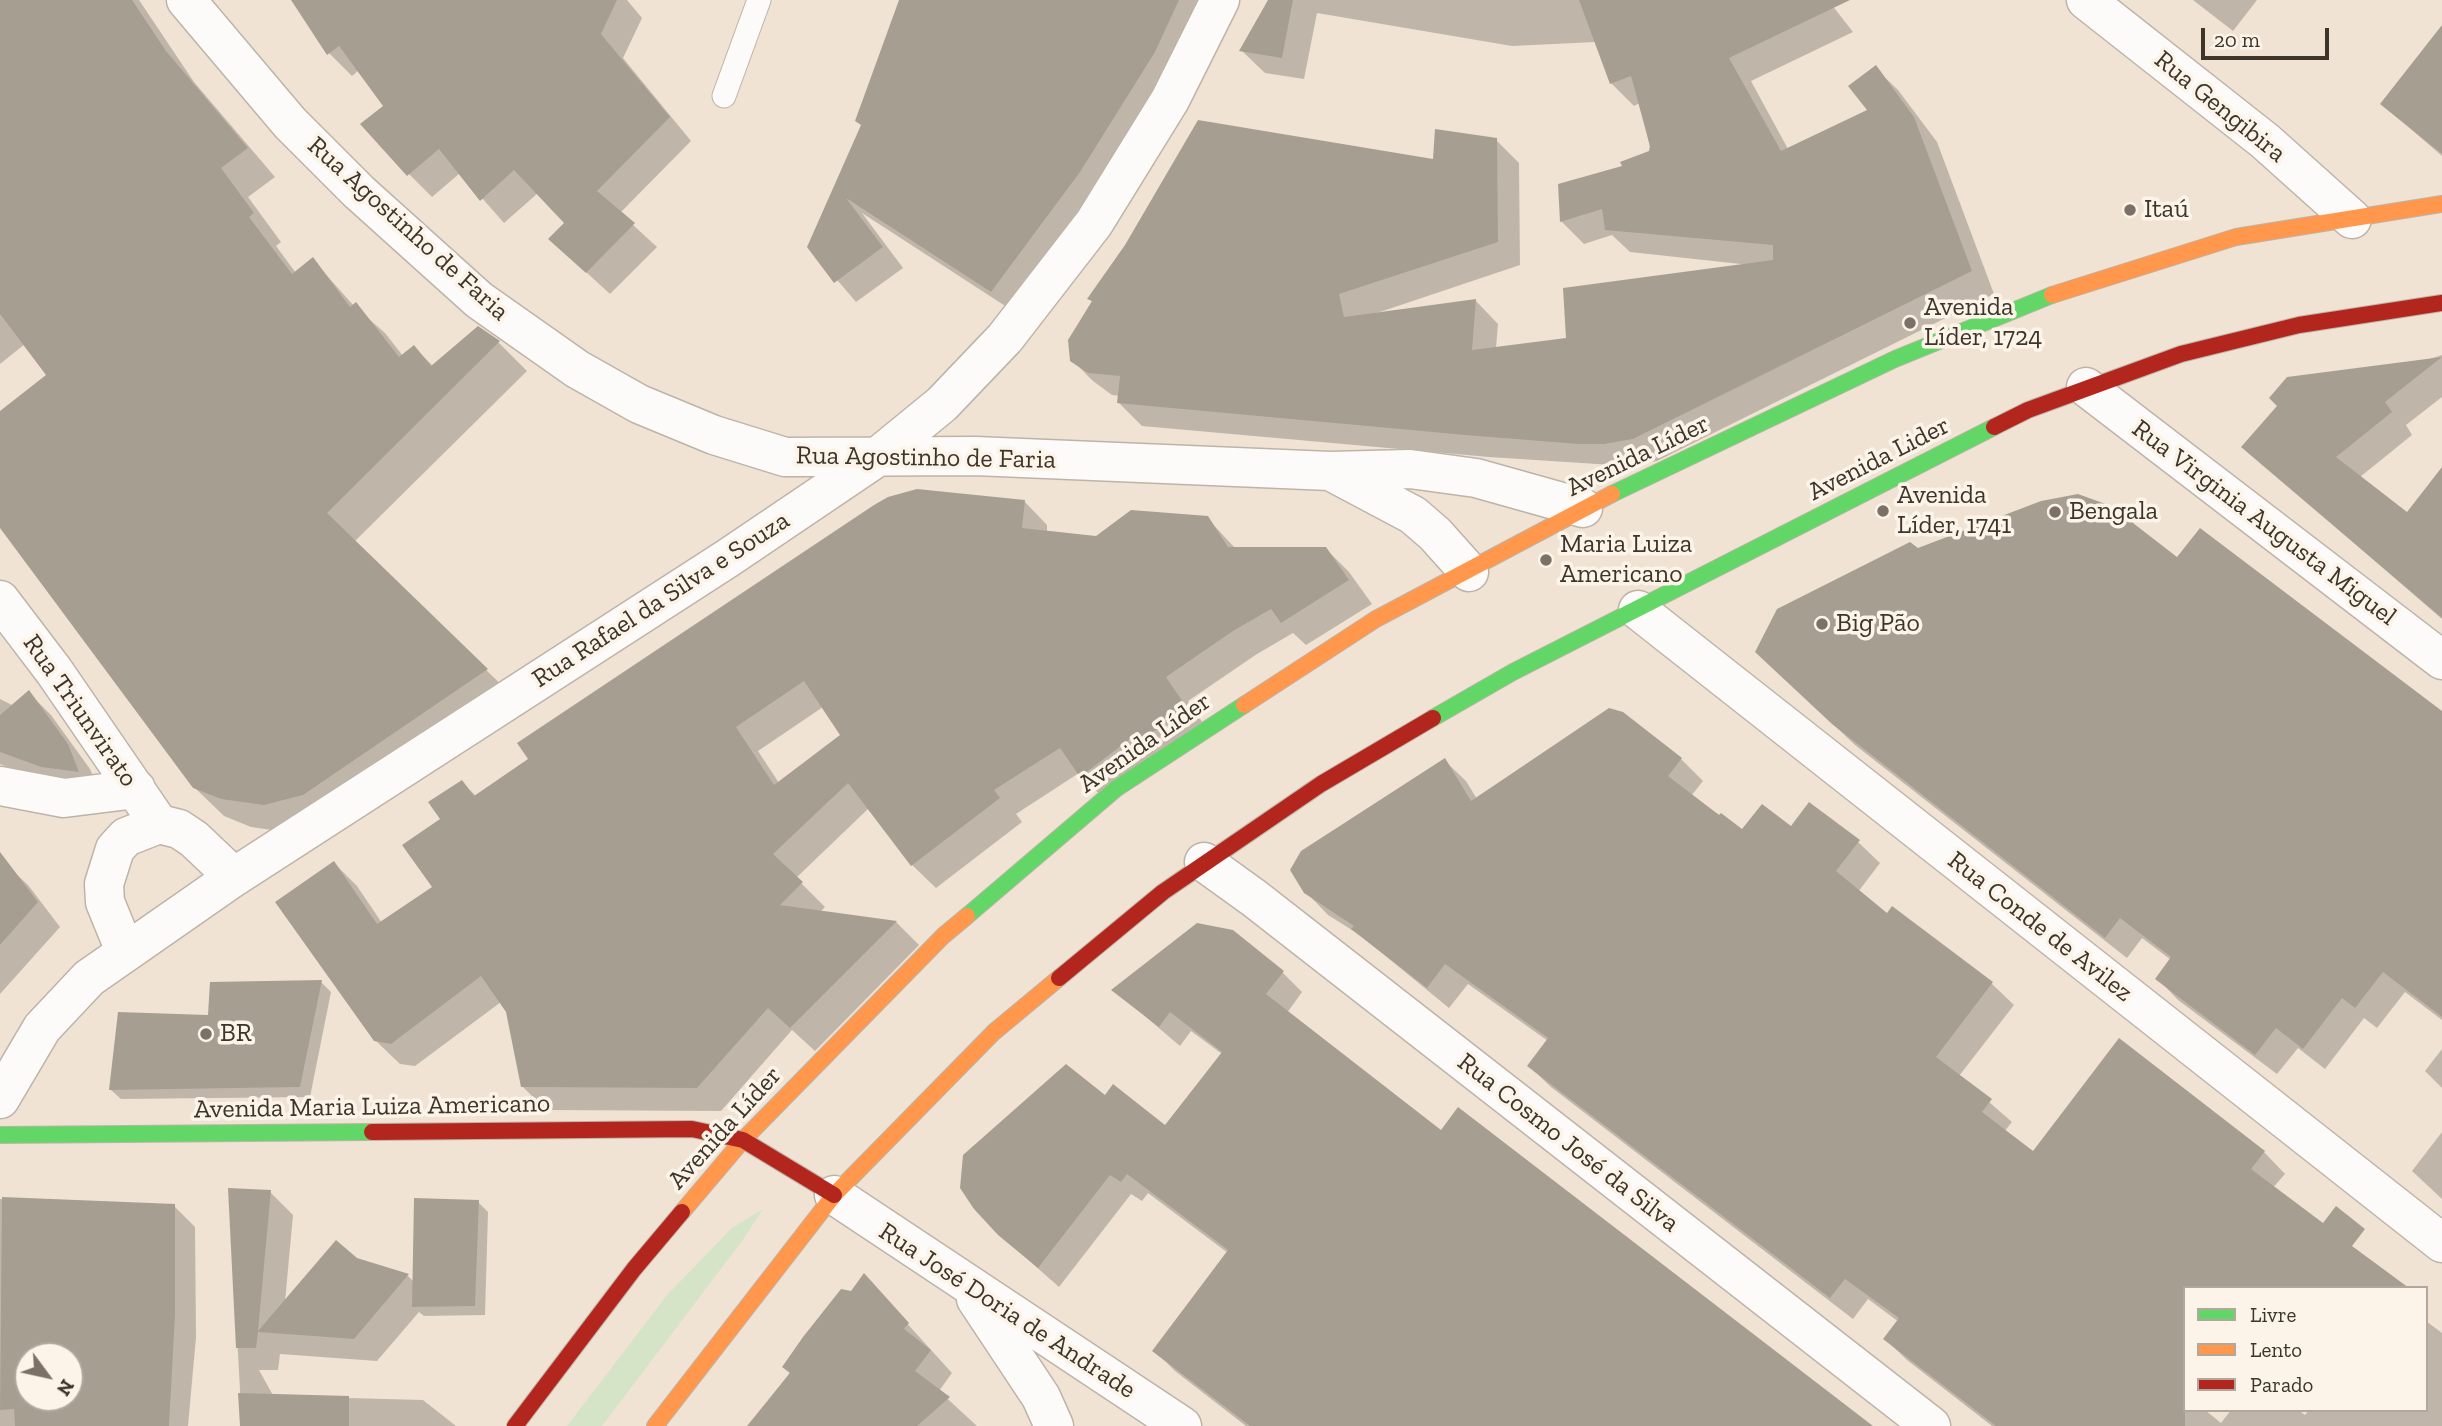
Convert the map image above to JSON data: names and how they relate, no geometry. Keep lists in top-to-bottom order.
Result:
{
  "streets": {
    "main road": ["Avenida Líder", "Avenida Lider", "Avenida Maria Luiza Americano"],
    "street": [
      "Rua Gengibira",
      "Rua Agostinho de Faria",
      "Rua Virginia Augusta Miguel",
      "Rua Rafael da Silva e Souza",
      "Rua Triunvirato",
      "Rua Conde de Avilez",
      "Rua Cosmo José da Silva",
      "Rua José Doria de Andrade"
    ]
  },
  "crossings": [
    ["Rua Gengibira", "Avenida Líder"],
    ["Rua Agostinho de Faria", "Avenida Líder"],
    ["Rua Agostinho de Faria", "Rua Rafael da Silva e Souza"],
    ["Avenida Líder", "Avenida Maria Luiza Americano"],
    ["Avenida Lider", "Rua Virginia Augusta Miguel"],
    ["Avenida Lider", "Rua Conde de Avilez"],
    ["Avenida Lider", "Rua Cosmo José da Silva"],
    ["Avenida Maria Luiza Americano", "Rua José Doria de Andrade"]
  ],
  "places": [
    "Itaú",
    "Avenida Líder, 1724",
    "Avenida Líder, 1741",
    "Bengala",
    "Maria Luiza Americano",
    "Big Pão",
    "BR"
  ],
  "legend": ["Livre", "Lento", "Parado"],
  "scale_bar": "20 m",
  "north": "bottom right"
}
